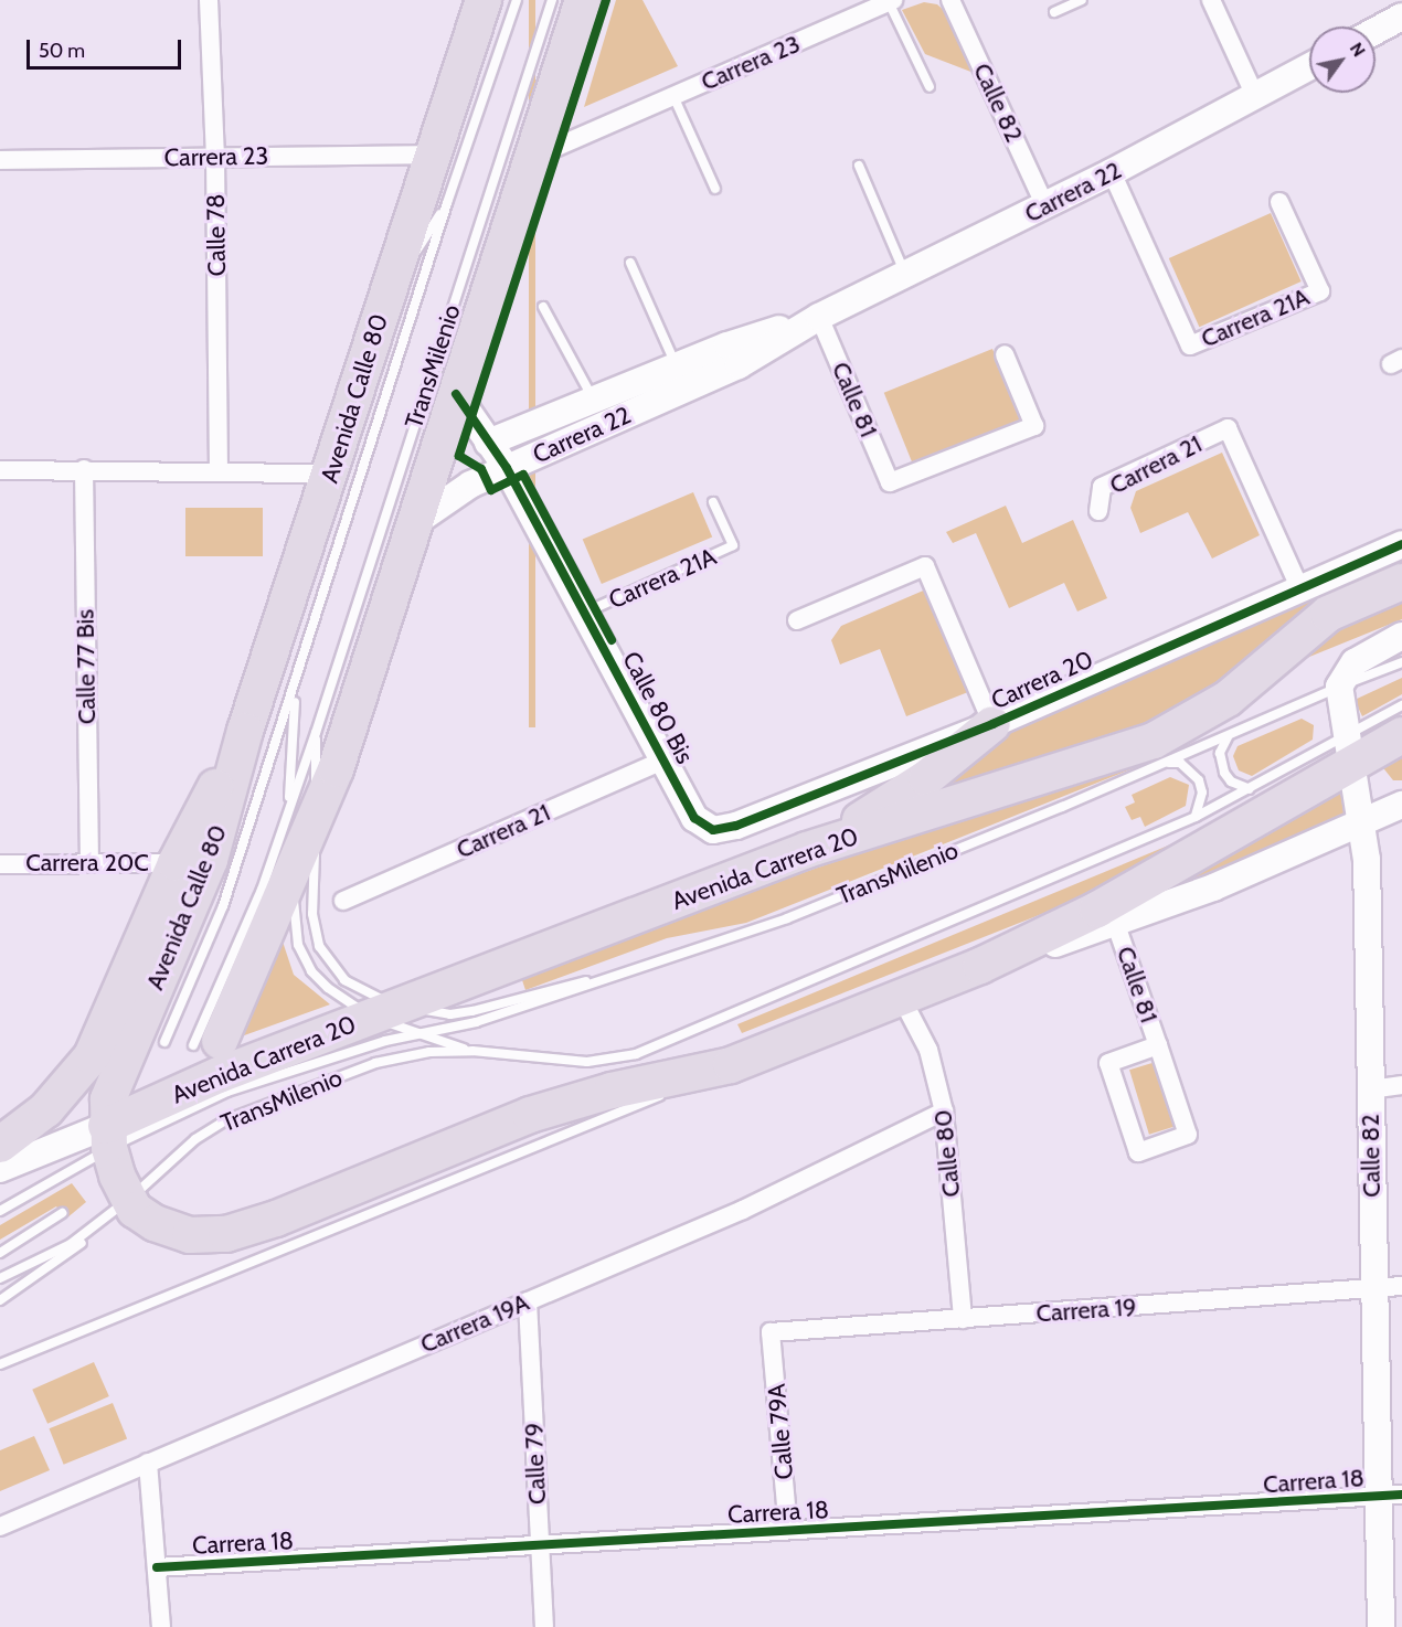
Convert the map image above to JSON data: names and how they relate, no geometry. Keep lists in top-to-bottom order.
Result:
{
  "streets": {
    "highway": ["Avenida Calle 80", "Avenida Carrera 20"],
    "street": [
      "Carrera 23",
      "Calle 82",
      "Carrera 22",
      "Calle 78",
      "Carrera 21A",
      "Calle 81",
      "Carrera 21",
      "Calle 77 Bis",
      "Carrera 20",
      "Calle 80 Bis",
      "Carrera 20C",
      "Calle 80",
      "Carrera 19",
      "Carrera 19A",
      "Calle 79A",
      "Calle 79",
      "Carrera 18"
    ],
    "lane": ["TransMilenio"]
  },
  "crossings": [
    ["Carrera 23", "Calle 78"],
    ["Carrera 23", "Avenida Calle 80"],
    ["Calle 82", "Carrera 22"],
    ["Calle 82", "TransMilenio"],
    ["Calle 82", "Carrera 19"],
    ["Calle 82", "Carrera 18"],
    ["Carrera 22", "Carrera 21A"],
    ["Carrera 22", "Calle 81"],
    ["Carrera 22", "Calle 80 Bis"],
    ["Carrera 21A", "Calle 80 Bis"],
    ["TransMilenio", "Avenida Calle 80"],
    ["TransMilenio", "Avenida Carrera 20"],
    ["Avenida Calle 80", "Avenida Carrera 20"],
    ["Carrera 21", "Carrera 20"],
    ["Carrera 21", "Calle 80 Bis"],
    ["Calle 77 Bis", "Carrera 20C"],
    ["Carrera 20", "Calle 80 Bis"],
    ["Calle 80", "Carrera 19"],
    ["Calle 80", "Carrera 19A"],
    ["Carrera 19", "Calle 79A"],
    ["Carrera 19A", "Calle 79"],
    ["Calle 79A", "Carrera 18"],
    ["Calle 79", "Carrera 18"]
  ],
  "scale_bar": "50 m",
  "north": "top right"
}
